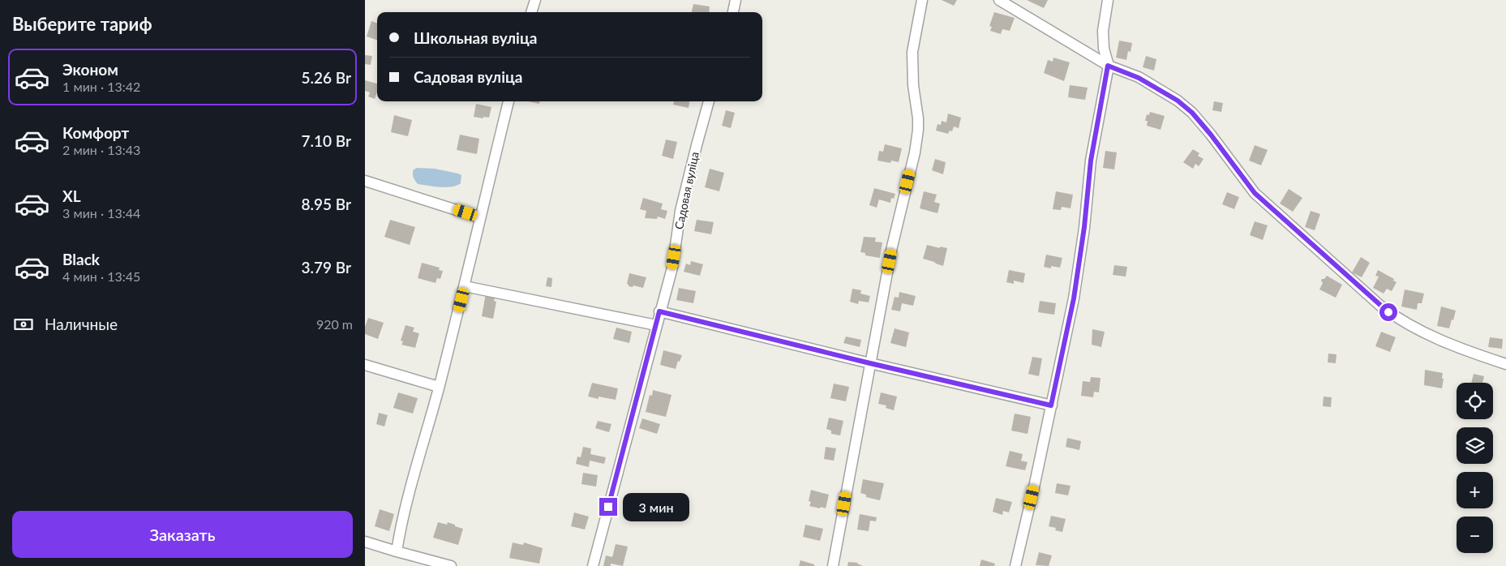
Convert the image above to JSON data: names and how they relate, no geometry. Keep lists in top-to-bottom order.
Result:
{
  "streets": {
    "street": ["Садовая вуліца"]
  },
  "page": {
    "heading": "Выберите тариф",
    "banner": ["Школьная вуліца", "Садовая вуліца"],
    "list": [
      {
        "name": "Эконом",
        "note": "1 мин · 13:42",
        "value": "5.26 Br"
      },
      {
        "name": "Комфорт",
        "note": "2 мин · 13:43",
        "value": "7.10 Br"
      },
      {
        "name": "XL",
        "note": "3 мин · 13:44",
        "value": "8.95 Br"
      },
      {
        "name": "Black",
        "note": "4 мин · 13:45",
        "value": "3.79 Br"
      }
    ],
    "pay": ["Наличные", "920 m"],
    "map_buttons": ["+", "−"],
    "bubble": "3 мин",
    "buttons": "Заказать"
  }
}
